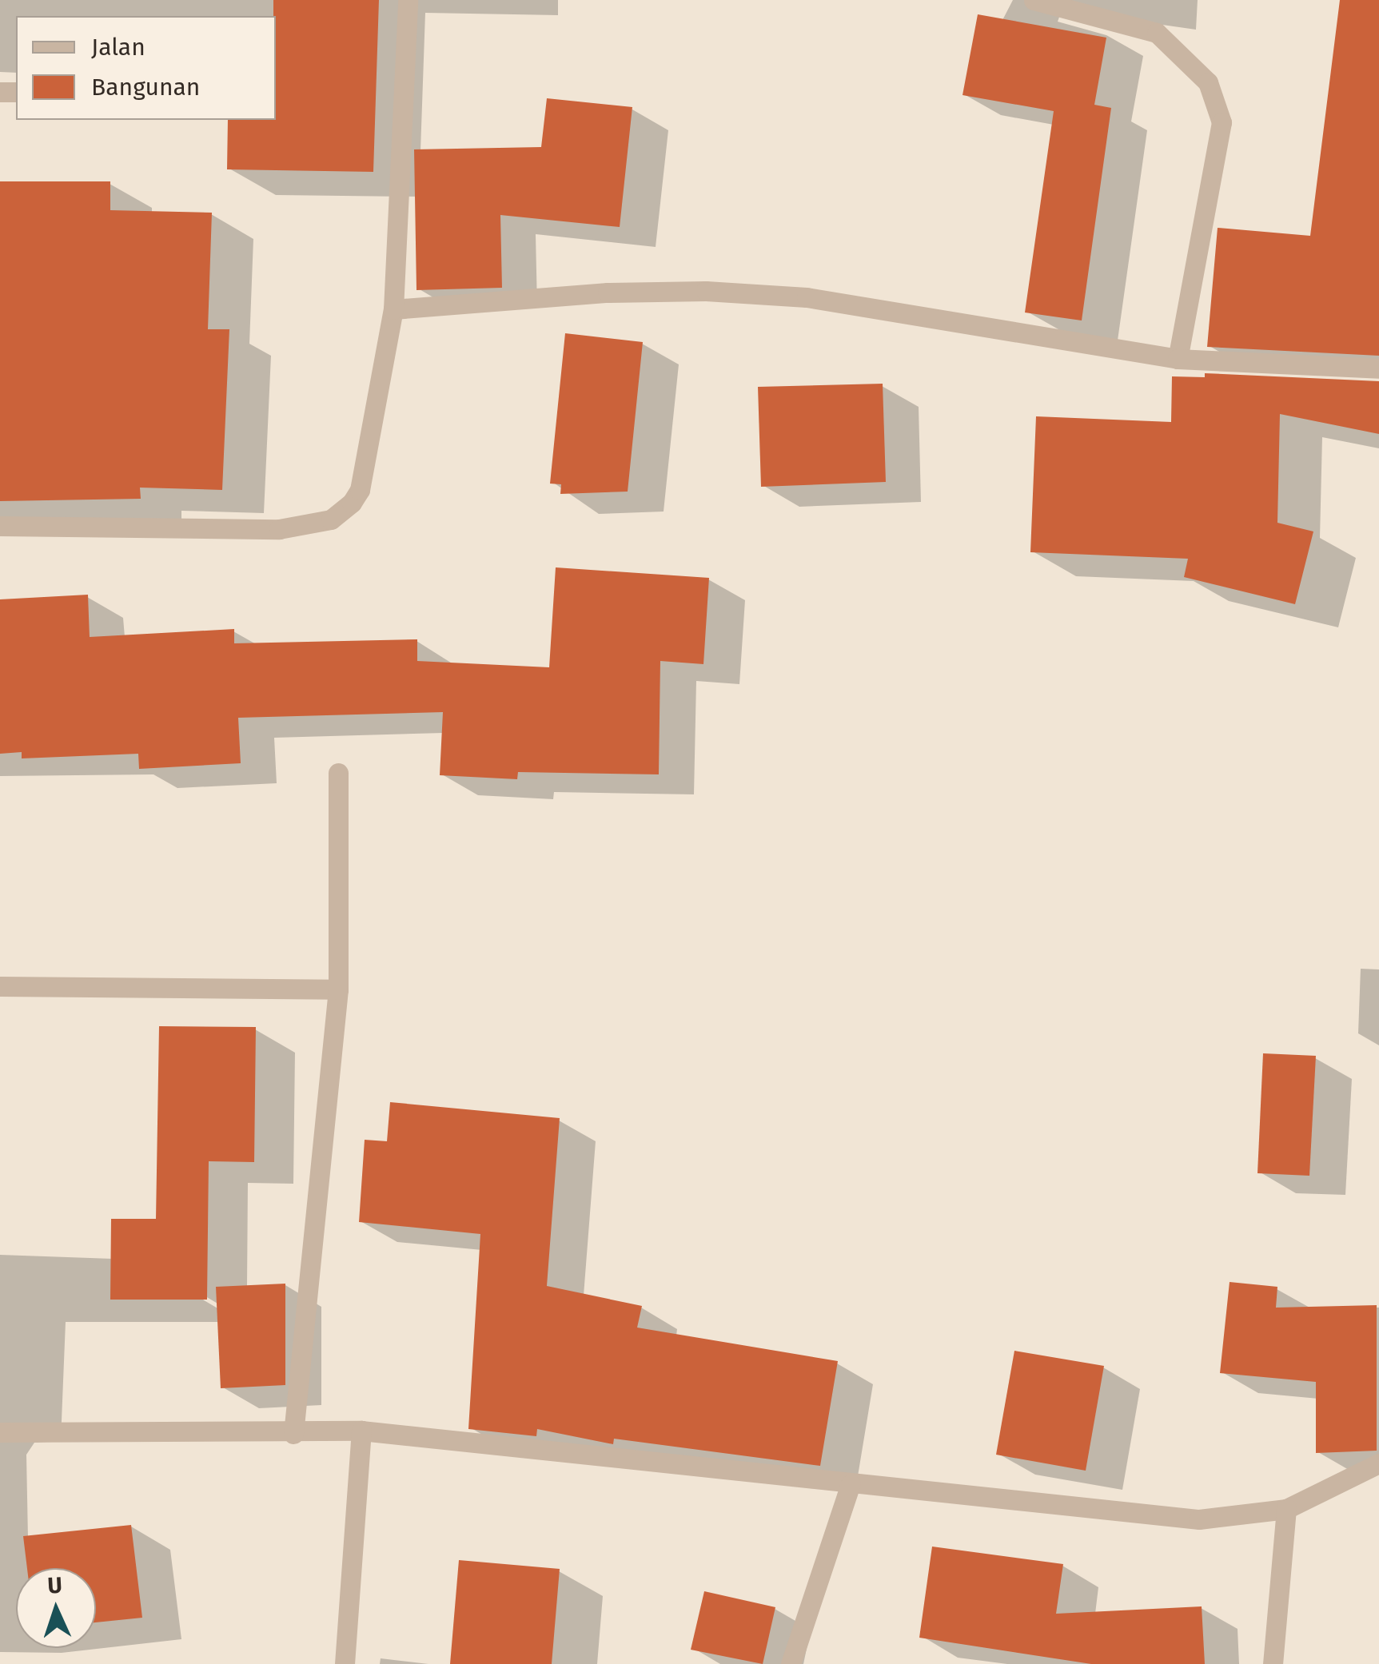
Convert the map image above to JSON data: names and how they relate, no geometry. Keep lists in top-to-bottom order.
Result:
{
  "legend": ["Jalan", "Bangunan"],
  "north": "top"
}
